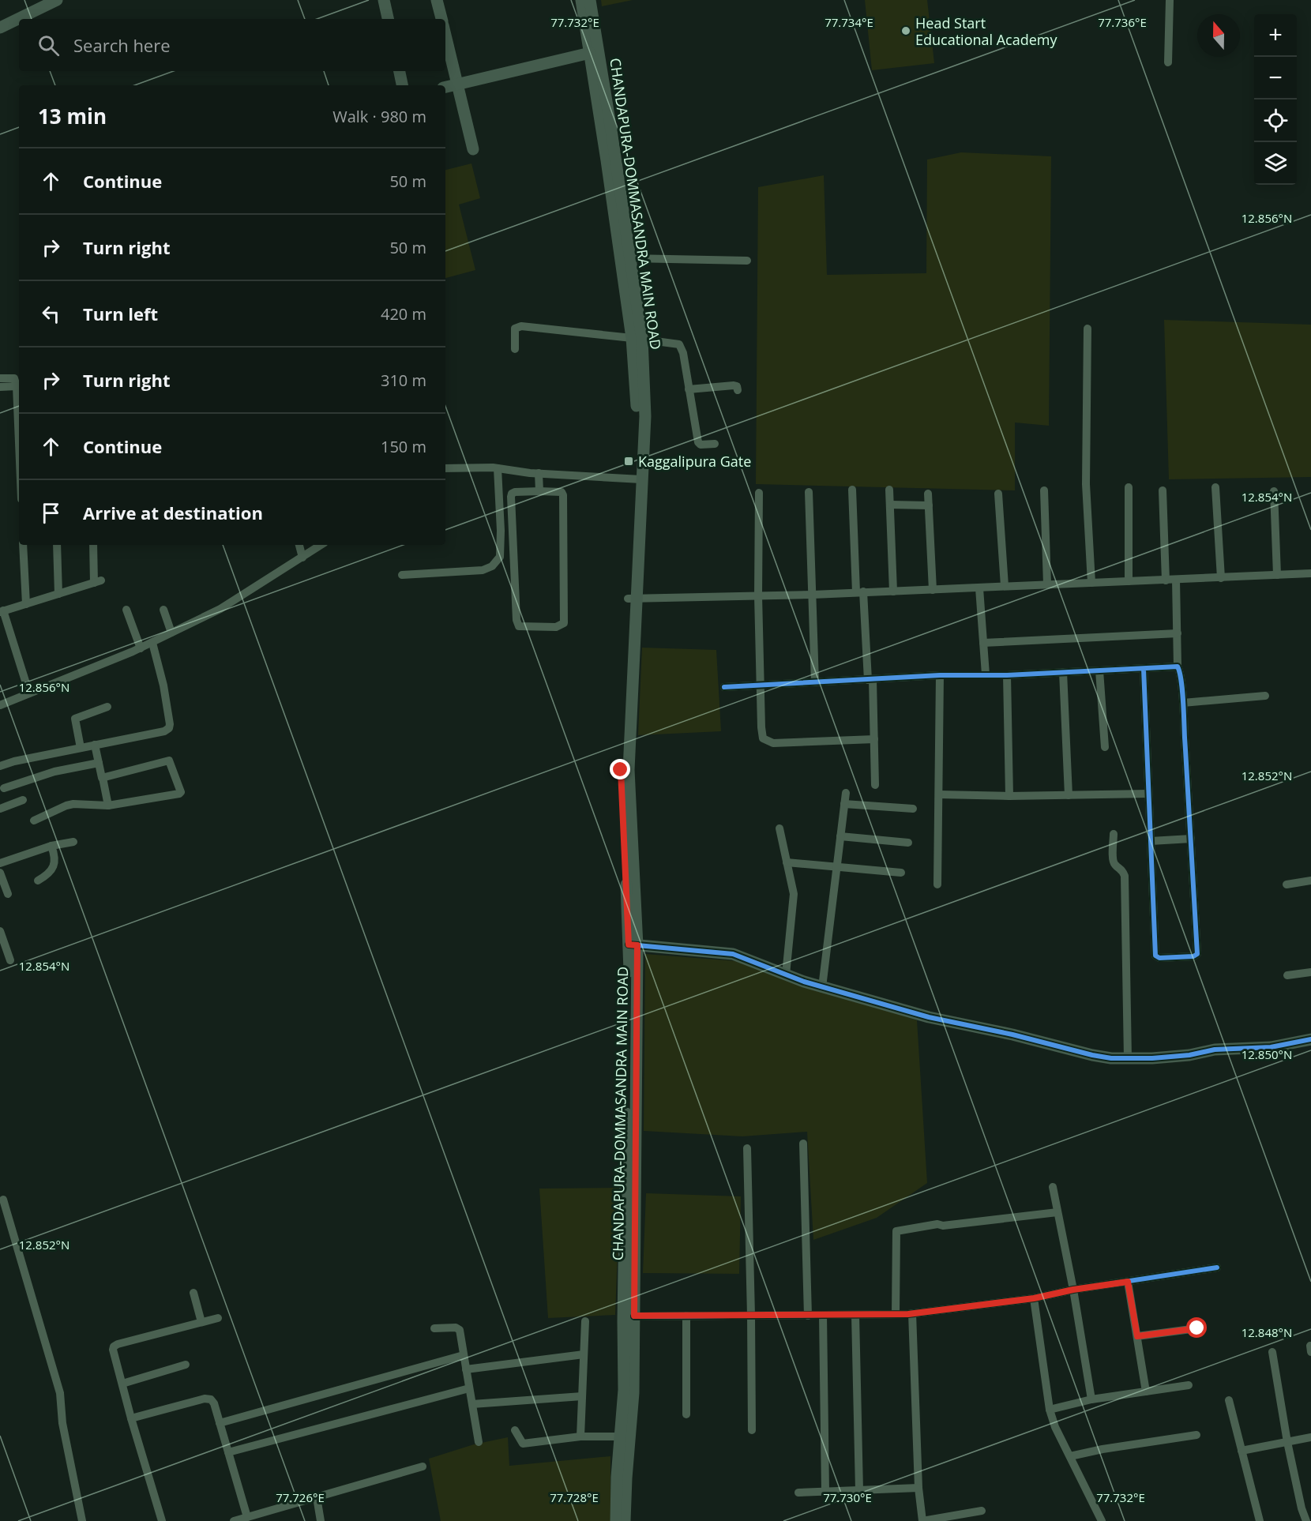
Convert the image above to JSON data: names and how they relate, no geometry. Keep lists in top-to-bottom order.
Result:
{
  "streets": {
    "main road": ["CHANDAPURA-DOMMASANDRA MAIN ROAD"]
  },
  "places": {
    "other": ["Head Start Educational Academy"],
    "transit": ["Kaggalipura Gate"]
  },
  "north": "top",
  "page": {
    "map_buttons": ["+", "−"],
    "search": "Search here",
    "heading": ["13 min", "Walk · 980 m"],
    "list": [
      ["Continue", "50 m"],
      ["Turn right", "50 m"],
      ["Turn left", "420 m"],
      ["Turn right", "310 m"],
      ["Continue", "150 m"],
      "Arrive at destination"
    ]
  },
  "coordinates": [
    "77.732°E",
    "77.734°E",
    "77.736°E",
    "12.856°N",
    "12.854°N",
    "12.852°N",
    "12.850°N",
    "12.848°N",
    "77.726°E",
    "77.728°E",
    "77.730°E"
  ]
}
